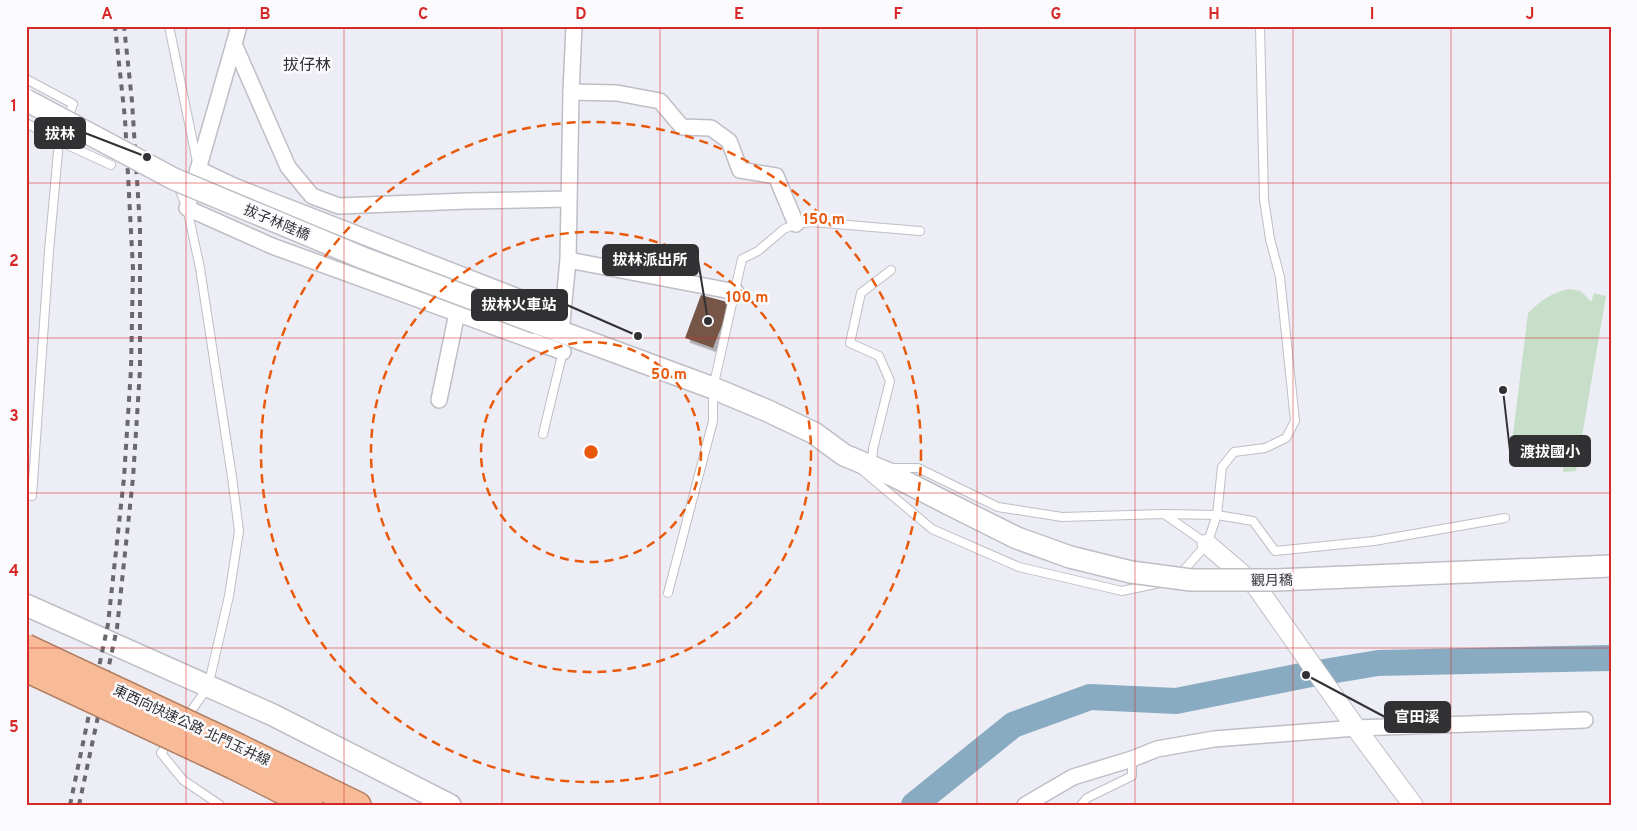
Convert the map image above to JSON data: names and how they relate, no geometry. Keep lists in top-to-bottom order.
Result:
{
  "streets": {
    "highway": ["東西向快速公路 北門玉井線"],
    "main road": ["拔子林陸橋", "觀月穚"]
  },
  "crossings": [
    ["拔子林陸橋", "觀月穚"]
  ],
  "districts": ["拔仔林"],
  "places": [
    "拔林",
    "拔林派出所",
    "拔林火車站",
    "渡拔國小",
    "官田溪"
  ],
  "grid": {
    "columns": [
      "A",
      "B",
      "C",
      "D",
      "E",
      "F",
      "G",
      "H",
      "I",
      "J"
    ],
    "rows": [
      "1",
      "2",
      "3",
      "4",
      "5"
    ]
  },
  "rings": ["150 m", "100 m", "50 m"]
}
